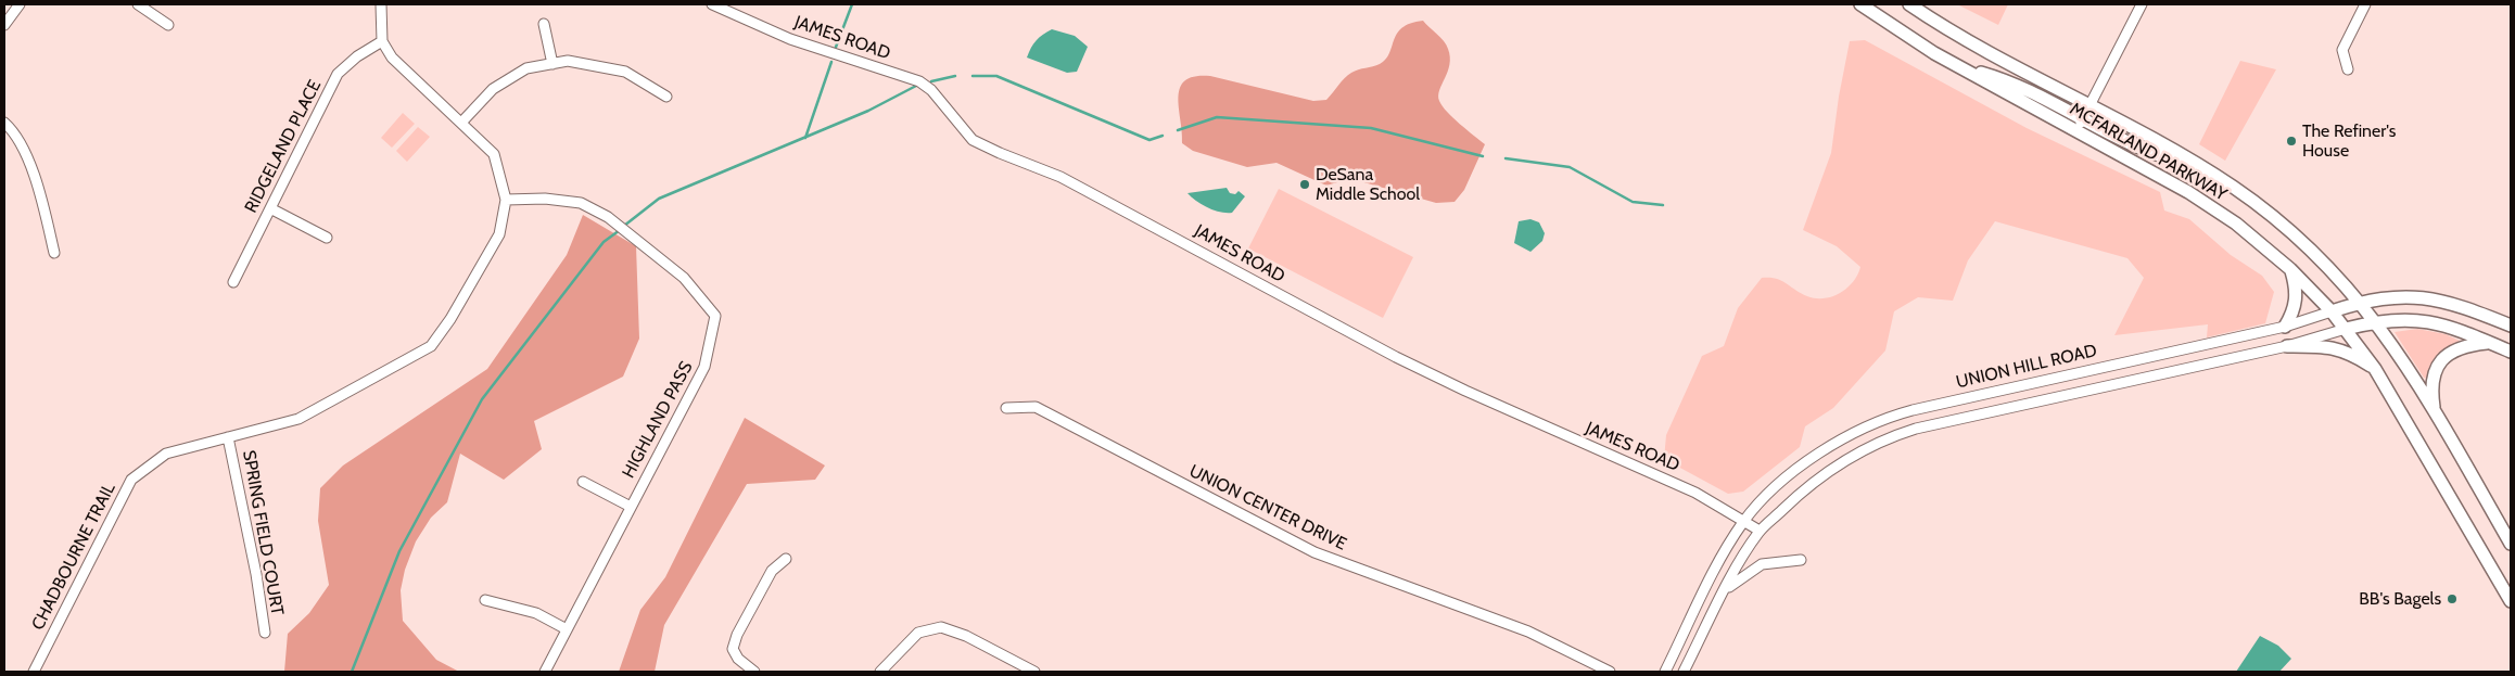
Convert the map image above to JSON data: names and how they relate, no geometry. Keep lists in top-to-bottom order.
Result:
{
  "streets": {
    "main road": ["MCFARLAND PARKWAY", "UNION HILL ROAD"],
    "street": [
      "JAMES ROAD",
      "RIDGELAND PLACE",
      "HIGHLAND PASS",
      "UNION CENTER DRIVE",
      "SPRING FIELD COURT",
      "CHADBOURNE TRAIL"
    ]
  },
  "crossings": [
    ["JAMES ROAD", "UNION HILL ROAD"],
    ["RIDGELAND PLACE", "CHADBOURNE TRAIL"],
    ["MCFARLAND PARKWAY", "UNION HILL ROAD"],
    ["HIGHLAND PASS", "CHADBOURNE TRAIL"],
    ["SPRING FIELD COURT", "CHADBOURNE TRAIL"]
  ],
  "places": ["The Refiner's House", "DeSana Middle School", "BB's Bagels"]
}
